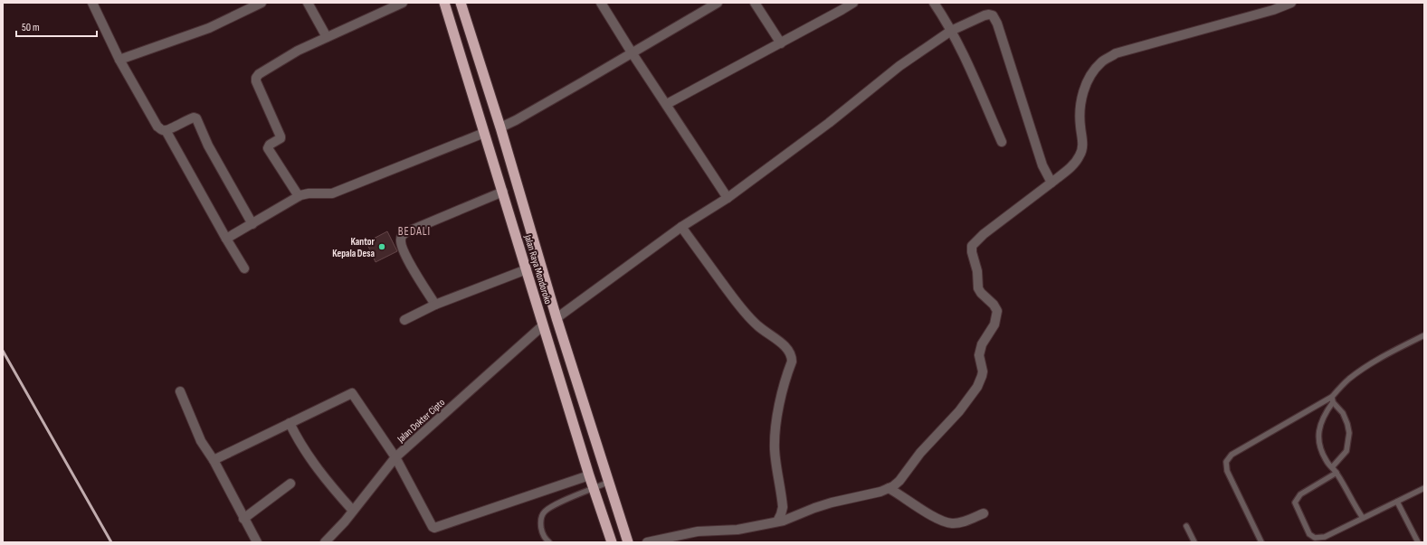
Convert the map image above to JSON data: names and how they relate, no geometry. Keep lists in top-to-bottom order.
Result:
{
  "streets": {
    "highway": ["Jalan Raya Mondoroko"],
    "street": ["Jalan Dokter Cipto"]
  },
  "crossings": [
    ["Jalan Raya Mondoroko", "Jalan Dokter Cipto"]
  ],
  "districts": ["BEDALI"],
  "places": ["Kantor Kepala Desa"],
  "scale_bar": "50 m"
}
